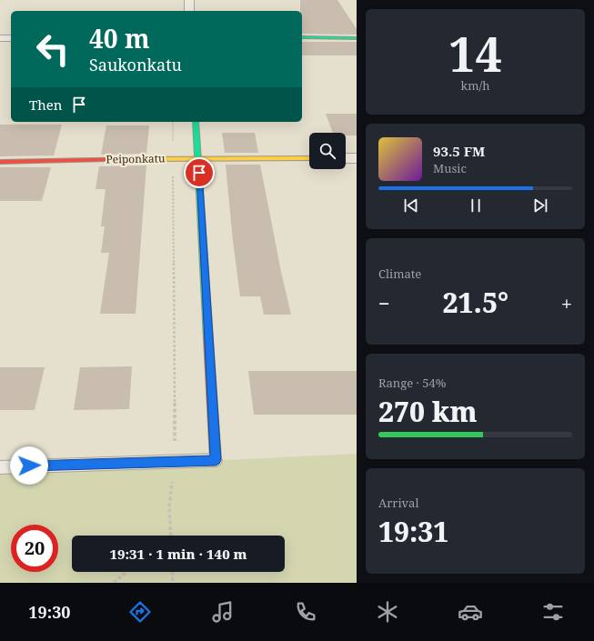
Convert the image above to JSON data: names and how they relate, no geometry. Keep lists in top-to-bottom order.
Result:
{
  "streets": {
    "street": ["Peiponkatu"]
  },
  "page": {
    "tile": [
      ["14", "km/h"],
      "Climate",
      ["Range · 54%", "270 km"],
      ["Arrival", "19:31"]
    ],
    "turn": ["40 m", "Saukonkatu"],
    "then": "Then",
    "song": ["93.5 FM", "Music"],
    "heat": ["−", "21.5°", "+"],
    "limit": "20",
    "trip": "19:31 · 1 min · 140 m",
    "tabs": "19:30"
  }
}
